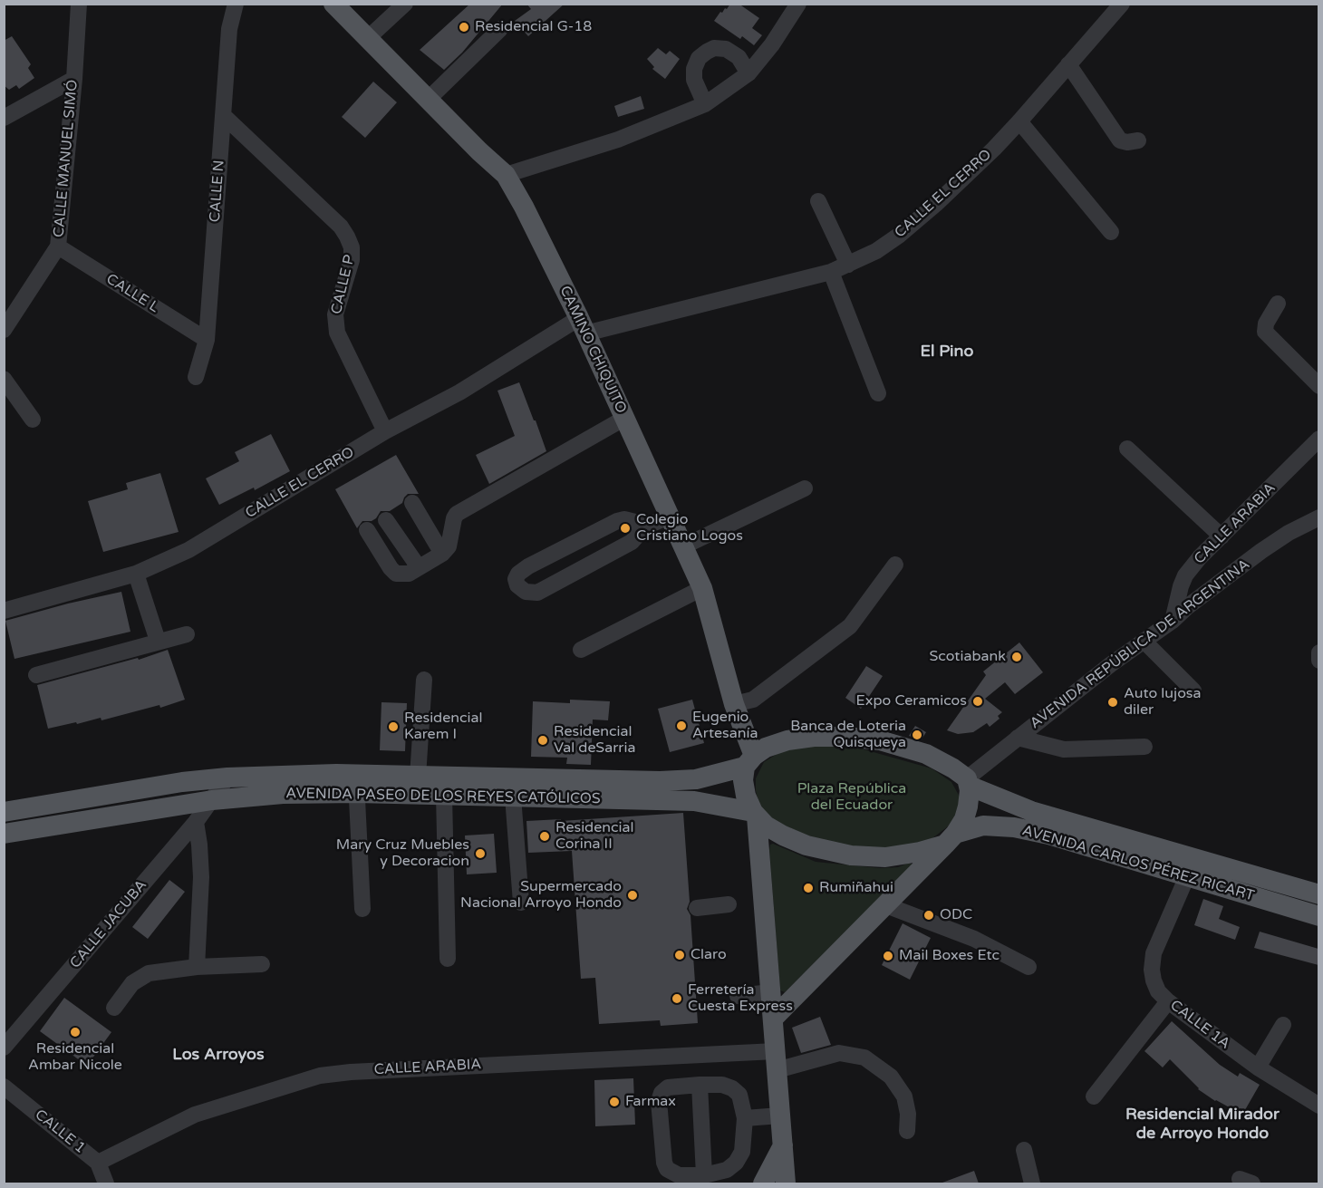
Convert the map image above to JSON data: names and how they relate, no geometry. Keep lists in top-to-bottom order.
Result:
{
  "streets": {
    "main road": ["CAMINO CHIQUITO", "AVENIDA PASEO DE LOS REYES CATÓLICOS", "AVENIDA CARLOS PÉREZ RICART"],
    "street": [
      "CALLE MANUEL SIMÓ",
      "CALLE N",
      "CALLE EL CERRO",
      "CALLE P",
      "CALLE L",
      "CALLE ARABIA",
      "AVENIDA REPÚBLICA DE ARGENTINA",
      "CALLE JACUBA",
      "CALLE 1A",
      "CALLE 1"
    ]
  },
  "crossings": [
    ["CALLE MANUEL SIMÓ", "CALLE L"],
    ["CALLE N", "CALLE P"],
    ["CALLE N", "CALLE L"],
    ["CALLE EL CERRO", "CALLE P"],
    ["CALLE EL CERRO", "CAMINO CHIQUITO"],
    ["CAMINO CHIQUITO", "AVENIDA PASEO DE LOS REYES CATÓLICOS"],
    ["CALLE ARABIA", "AVENIDA REPÚBLICA DE ARGENTINA"],
    ["CALLE ARABIA", "CALLE 1"],
    ["AVENIDA REPÚBLICA DE ARGENTINA", "AVENIDA CARLOS PÉREZ RICART"],
    ["AVENIDA PASEO DE LOS REYES CATÓLICOS", "CALLE JACUBA"],
    ["AVENIDA CARLOS PÉREZ RICART", "CALLE 1A"]
  ],
  "districts": ["El Pino", "Los Arroyos", "Residencial Mirador de Arroyo Hondo"],
  "parks": ["Plaza República del Ecuador"],
  "places": [
    "Residencial G-18",
    "Colegio Cristiano Logos",
    "Scotiabank",
    "Expo Ceramicos",
    "Auto lujosa diler",
    "Eugenio Artesanía",
    "Residencial Karem I",
    "Banca de Loteria Quisqueya",
    "Residencial Val deSarria",
    "Residencial Corina II",
    "Mary Cruz Muebles y Decoracion",
    "Rumiñahui",
    "Supermercado Nacional Arroyo Hondo",
    "ODC",
    "Claro",
    "Mail Boxes Etc",
    "Ferretería Cuesta Express",
    "Residencial Ambar Nicole",
    "Farmax"
  ]
}
